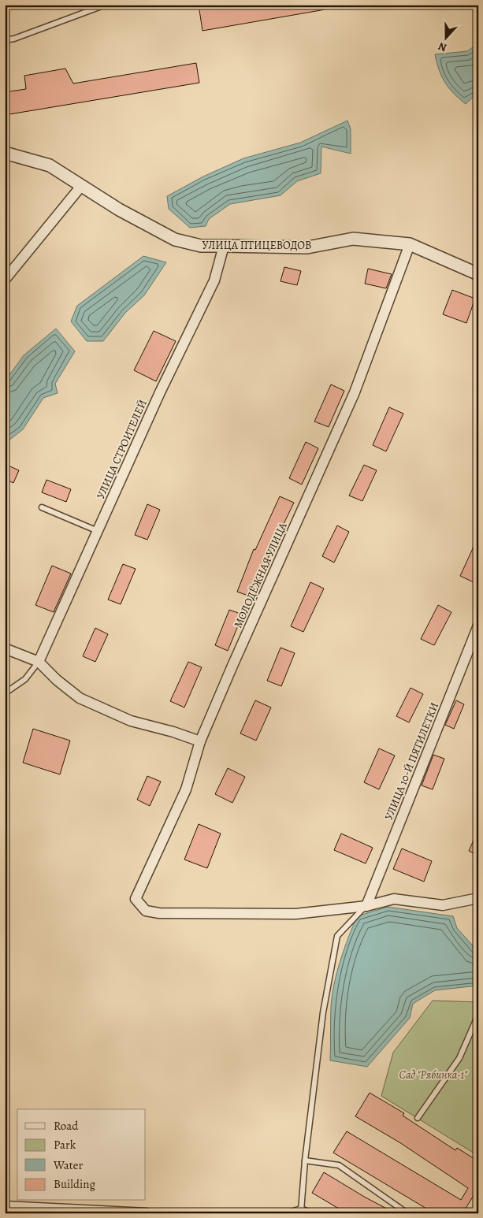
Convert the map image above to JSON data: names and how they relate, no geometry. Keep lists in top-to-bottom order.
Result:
{
  "streets": {
    "street": [
      "УЛИЦА ПТИЦЕВОДОВ",
      "УЛИЦА СТРОИТЕЛЕЙ",
      "МОЛОДЁЖНАЯ УЛИЦА",
      "УЛИЦА 10-Й ПЯТИЛЕТКИ"
    ]
  },
  "crossings": [
    ["УЛИЦА ПТИЦЕВОДОВ", "УЛИЦА СТРОИТЕЛЕЙ"],
    ["УЛИЦА ПТИЦЕВОДОВ", "МОЛОДЁЖНАЯ УЛИЦА"],
    ["МОЛОДЁЖНАЯ УЛИЦА", "УЛИЦА 10-Й ПЯТИЛЕТКИ"]
  ],
  "parks": ["Сад \"Рябинка-1\""],
  "legend": [
    "Road",
    "Park",
    "Water",
    "Building"
  ],
  "north": "bottom"
}
